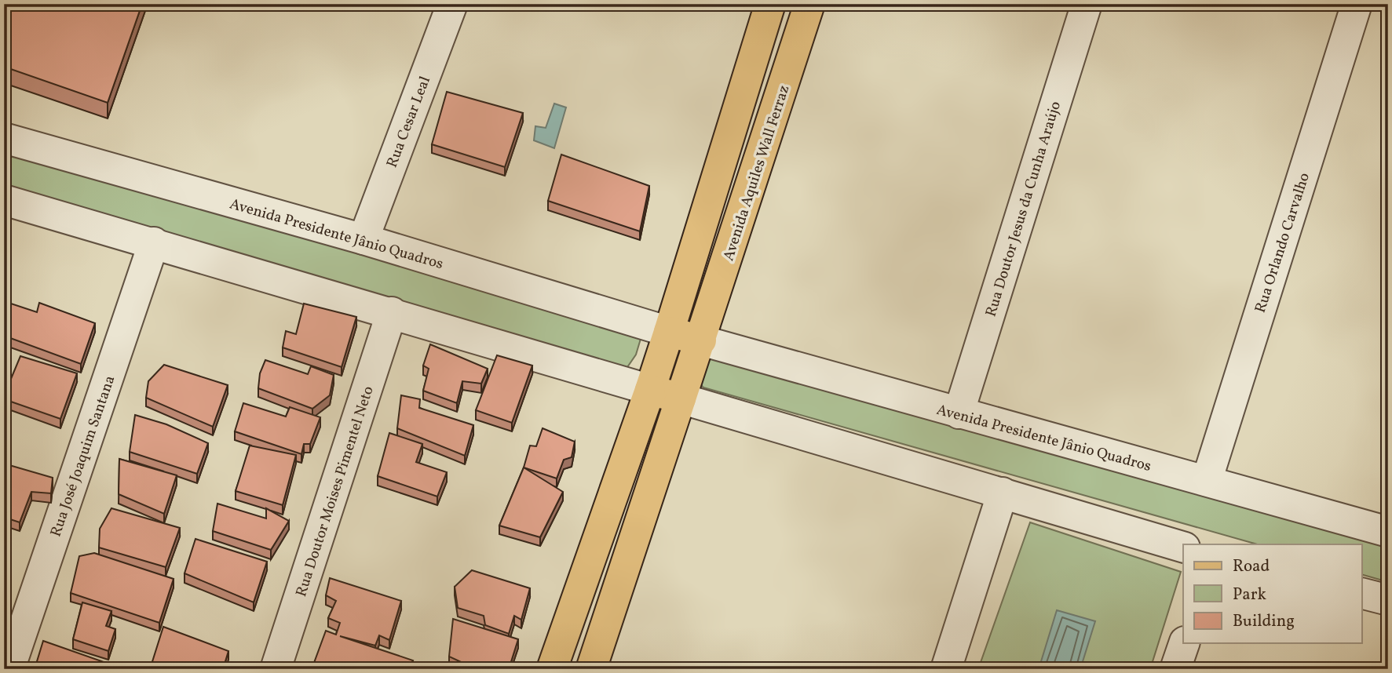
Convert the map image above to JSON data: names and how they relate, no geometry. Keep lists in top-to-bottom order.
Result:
{
  "streets": {
    "main road": ["Avenida Aquiles Wall Ferraz"],
    "street": [
      "Rua Cesar Leal",
      "Rua Doutor Jesus da Cunha Araújo",
      "Avenida Presidente Jânio Quadros",
      "Rua Orlando Carvalho",
      "Rua José Joaquim Santana",
      "Rua Doutor Moises Pimentel Neto"
    ]
  },
  "crossings": [
    ["Rua Cesar Leal", "Avenida Presidente Jânio Quadros"],
    ["Avenida Aquiles Wall Ferraz", "Avenida Presidente Jânio Quadros"],
    ["Rua Doutor Jesus da Cunha Araújo", "Avenida Presidente Jânio Quadros"],
    ["Avenida Presidente Jânio Quadros", "Rua Orlando Carvalho"]
  ],
  "legend": ["Road", "Park", "Building"]
}
